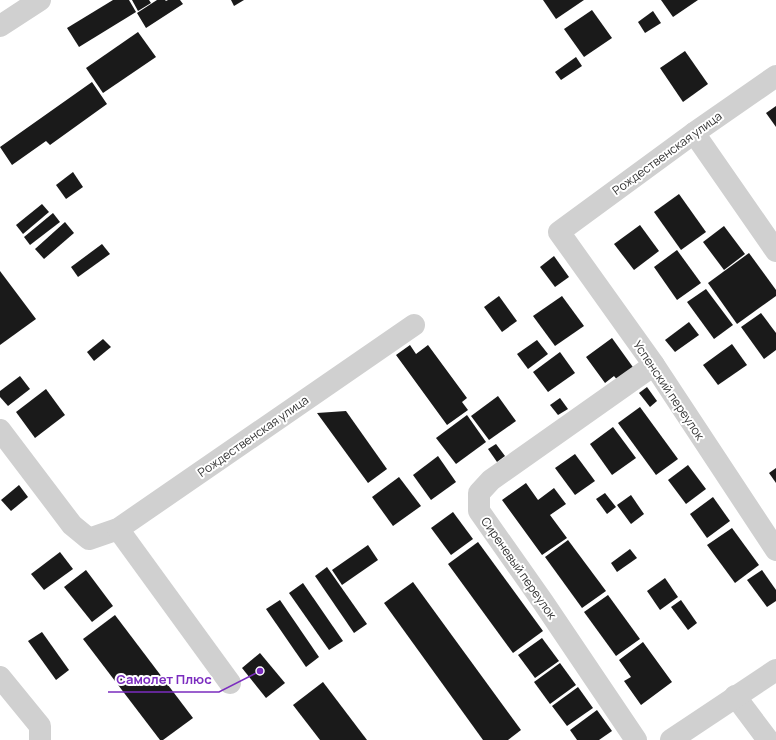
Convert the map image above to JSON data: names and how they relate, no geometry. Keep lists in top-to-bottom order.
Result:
{
  "streets": {
    "street": ["Рождественская улица", "Успенский переулок", "Сиреневый переулок"]
  },
  "crossings": [
    ["Рождественская улица", "Успенский переулок"],
    ["Успенский переулок", "Сиреневый переулок"]
  ],
  "places": ["Самолет Плюс"]
}
